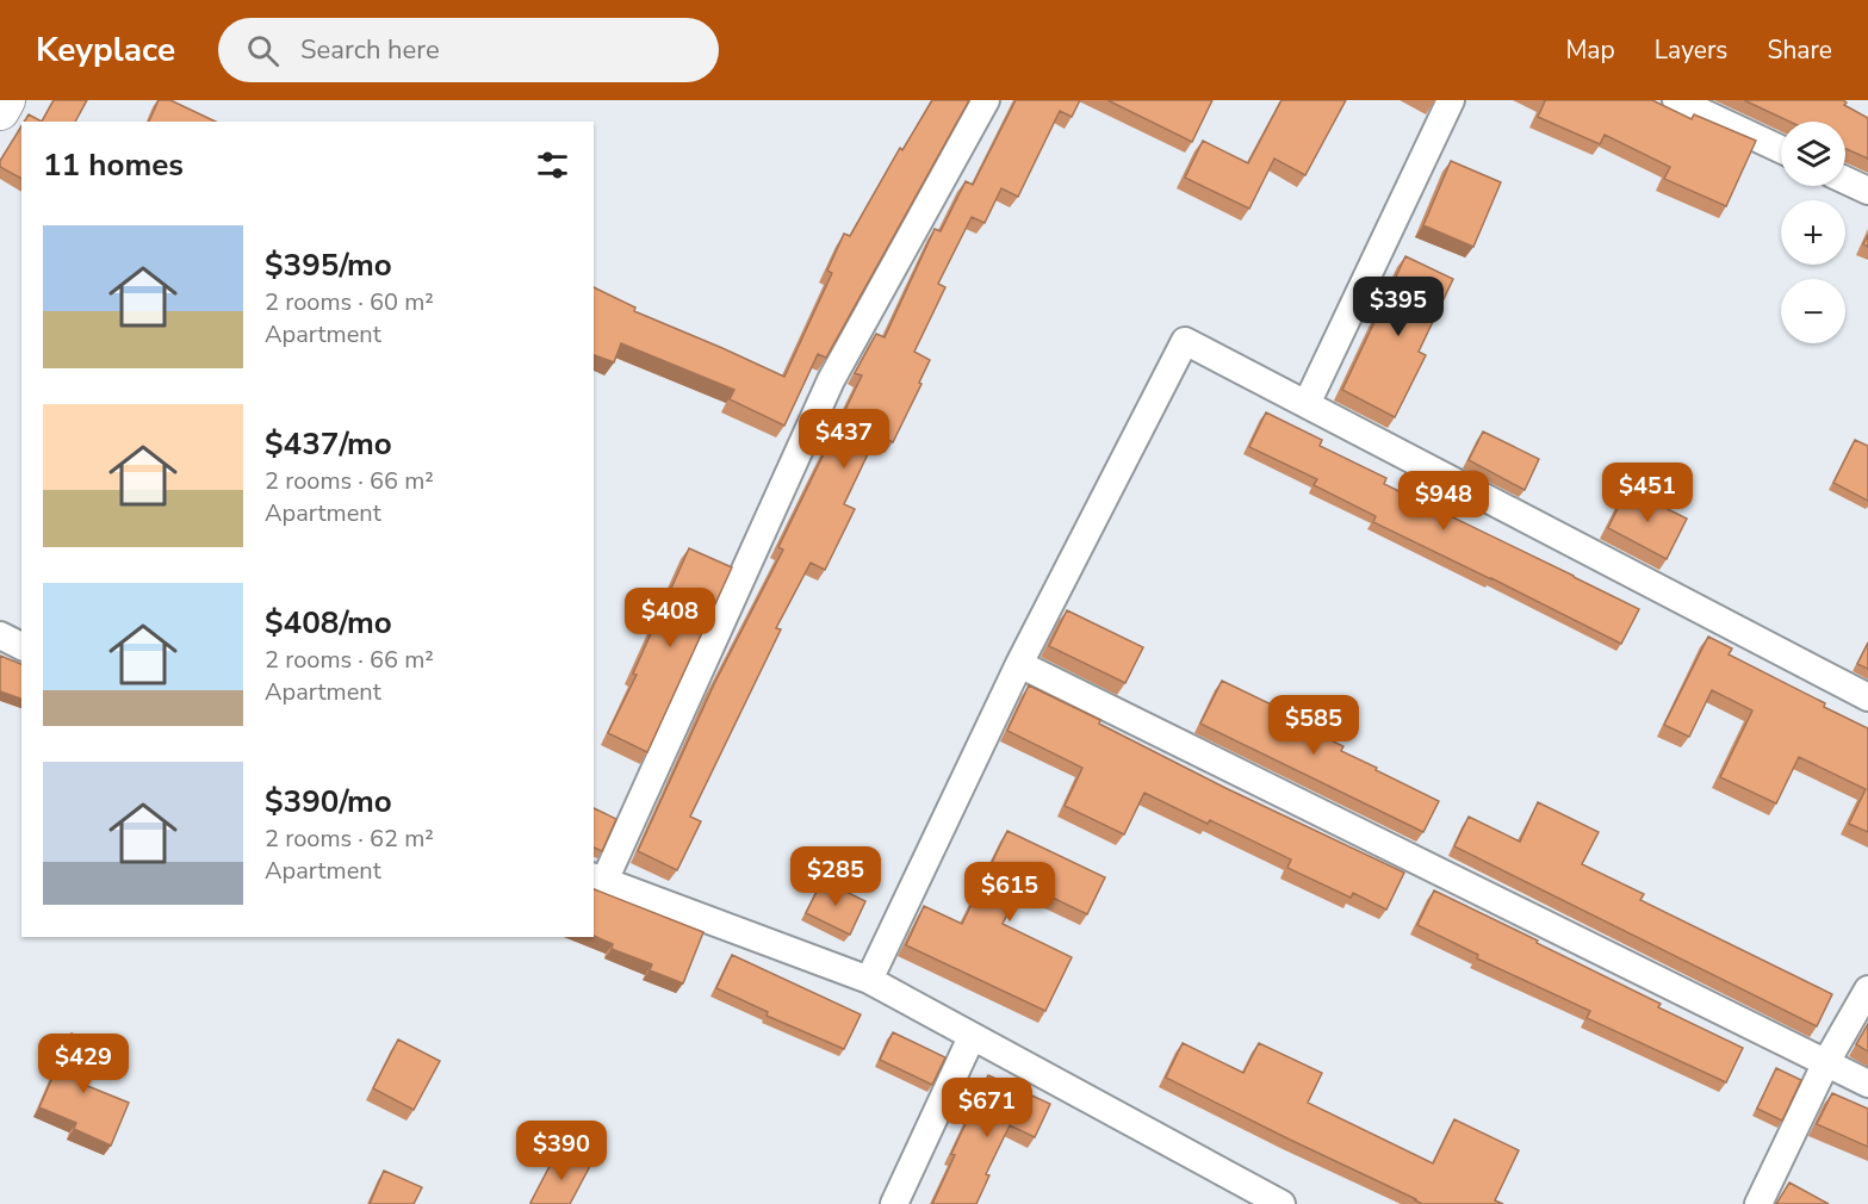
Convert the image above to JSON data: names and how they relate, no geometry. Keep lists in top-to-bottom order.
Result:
{
  "page": {
    "header": "Keyplace",
    "search": "Search here",
    "nav": ["Map", "Layers", "Share"],
    "map_buttons": ["+", "−"],
    "heading": "11 homes",
    "list": [
      {
        "name": "$395/mo",
        "note": "2 rooms · 60 m² · Apartment"
      },
      {
        "name": "$437/mo",
        "note": "2 rooms · 66 m² · Apartment"
      },
      {
        "name": "$408/mo",
        "note": "2 rooms · 66 m² · Apartment"
      },
      {
        "name": "$390/mo",
        "note": "2 rooms · 62 m² · Apartment"
      }
    ],
    "price": [
      "$395",
      "$437",
      "$451",
      "$948",
      "$408",
      "$585",
      "$285",
      "$615",
      "$429",
      "$671",
      "$390"
    ]
  }
}
